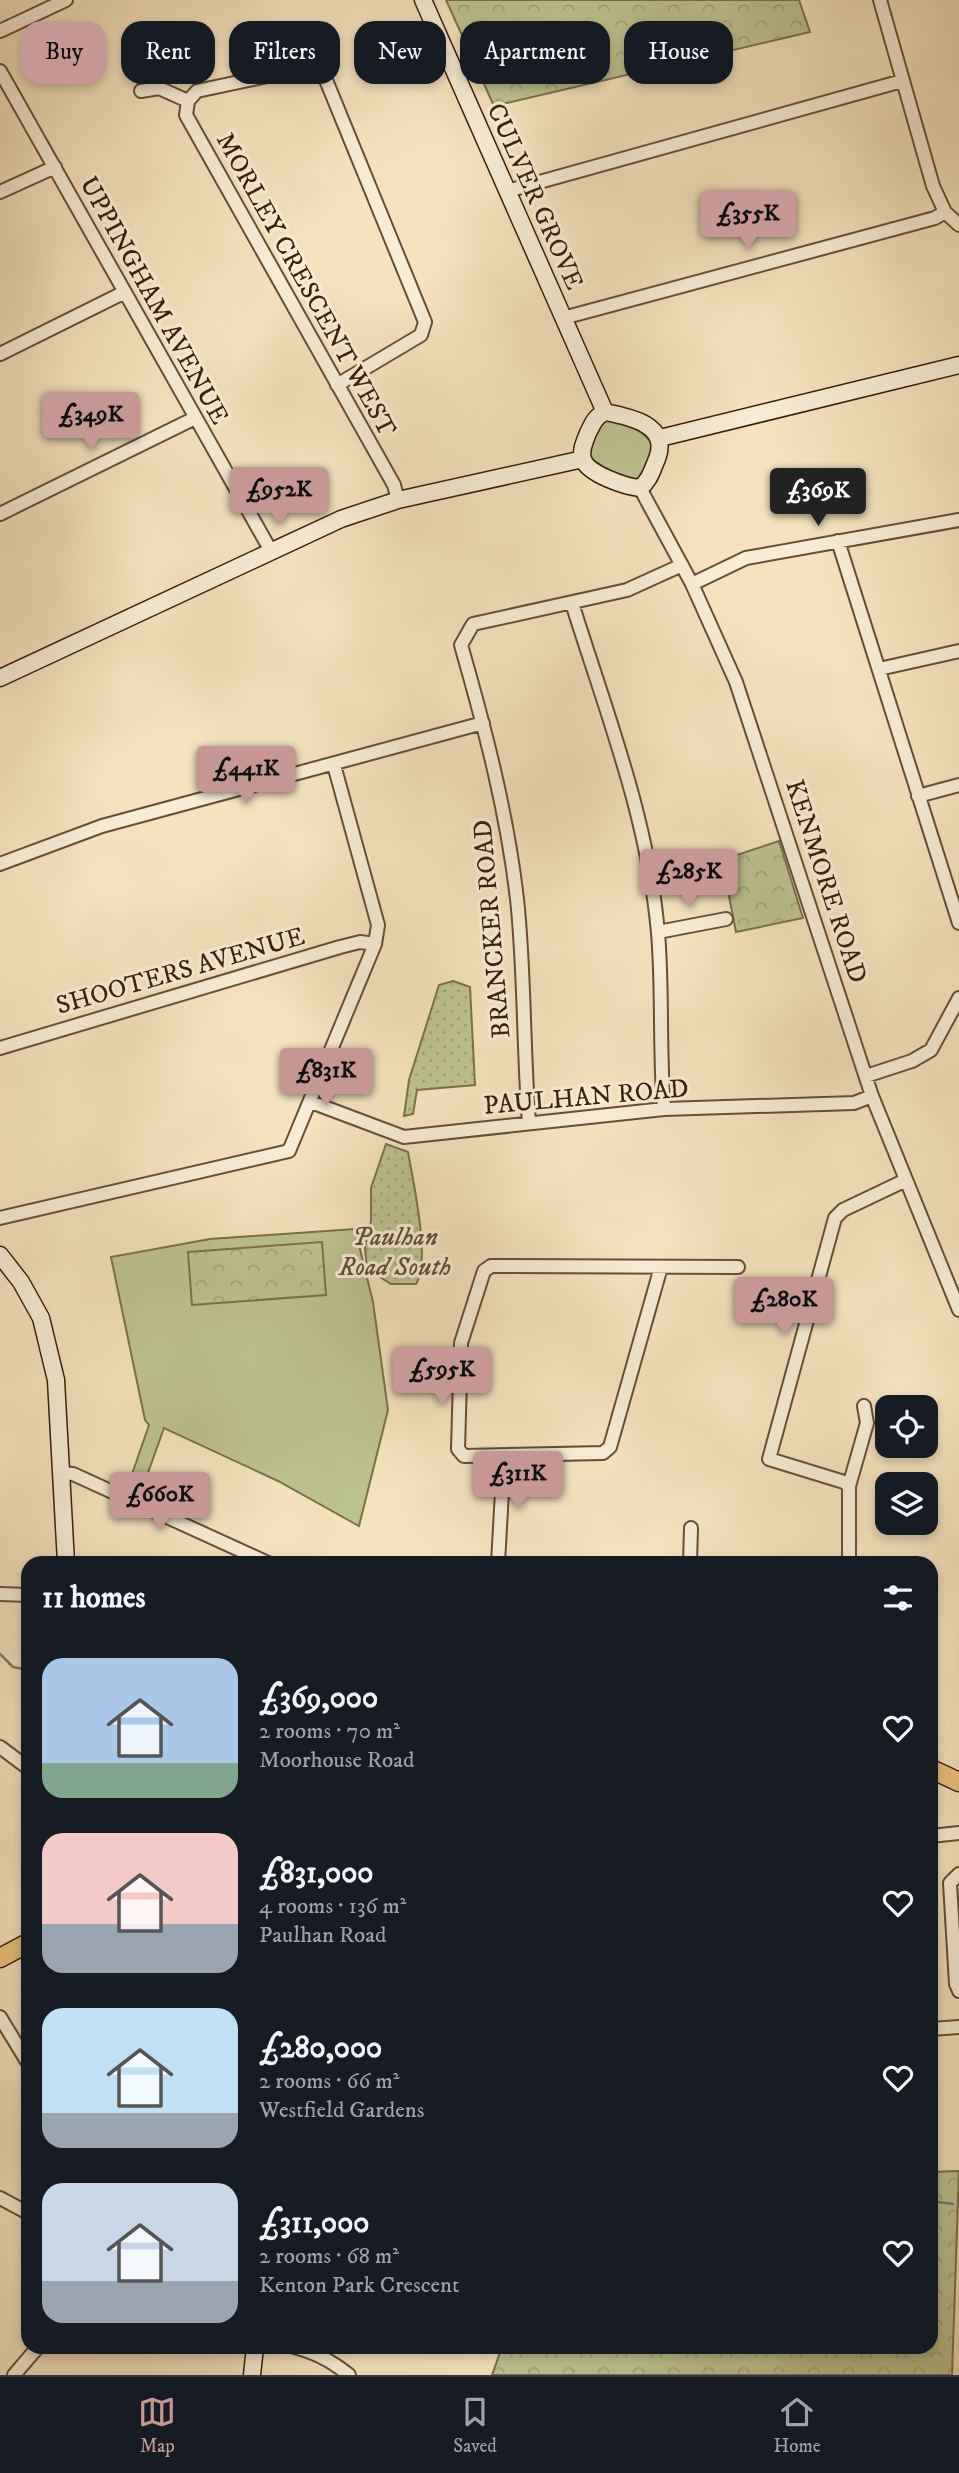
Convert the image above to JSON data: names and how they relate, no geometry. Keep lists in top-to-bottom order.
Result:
{
  "streets": {
    "street": [
      "CULVER GROVE",
      "MORLEY CRESCENT WEST",
      "UPPINGHAM AVENUE",
      "KENMORE ROAD",
      "BRANCKER ROAD",
      "SHOOTERS AVENUE",
      "PAULHAN ROAD"
    ]
  },
  "crossings": [
    ["CULVER GROVE", "KENMORE ROAD"],
    ["KENMORE ROAD", "BRANCKER ROAD"],
    ["KENMORE ROAD", "PAULHAN ROAD"],
    ["BRANCKER ROAD", "PAULHAN ROAD"]
  ],
  "parks": ["Paulhan Road South"],
  "page": {
    "chip": [
      "Buy",
      "Rent",
      "Filters",
      "New",
      "Apartment",
      "House"
    ],
    "price": [
      "£355K",
      "£349K",
      "£952K",
      "£369K",
      "£441K",
      "£285K",
      "£831K",
      "£280K",
      "£595K",
      "£311K",
      "£660K"
    ],
    "heading": "11 homes",
    "list": [
      {
        "name": "£369,000",
        "note": "2 rooms · 70 m² · Moorhouse Road"
      },
      {
        "name": "£831,000",
        "note": "4 rooms · 136 m² · Paulhan Road"
      },
      {
        "name": "£280,000",
        "note": "2 rooms · 66 m² · Westfield Gardens"
      },
      {
        "name": "£311,000",
        "note": "2 rooms · 68 m² · Kenton Park Crescent"
      }
    ],
    "tabs": ["Map", "Saved", "Home"]
  }
}
